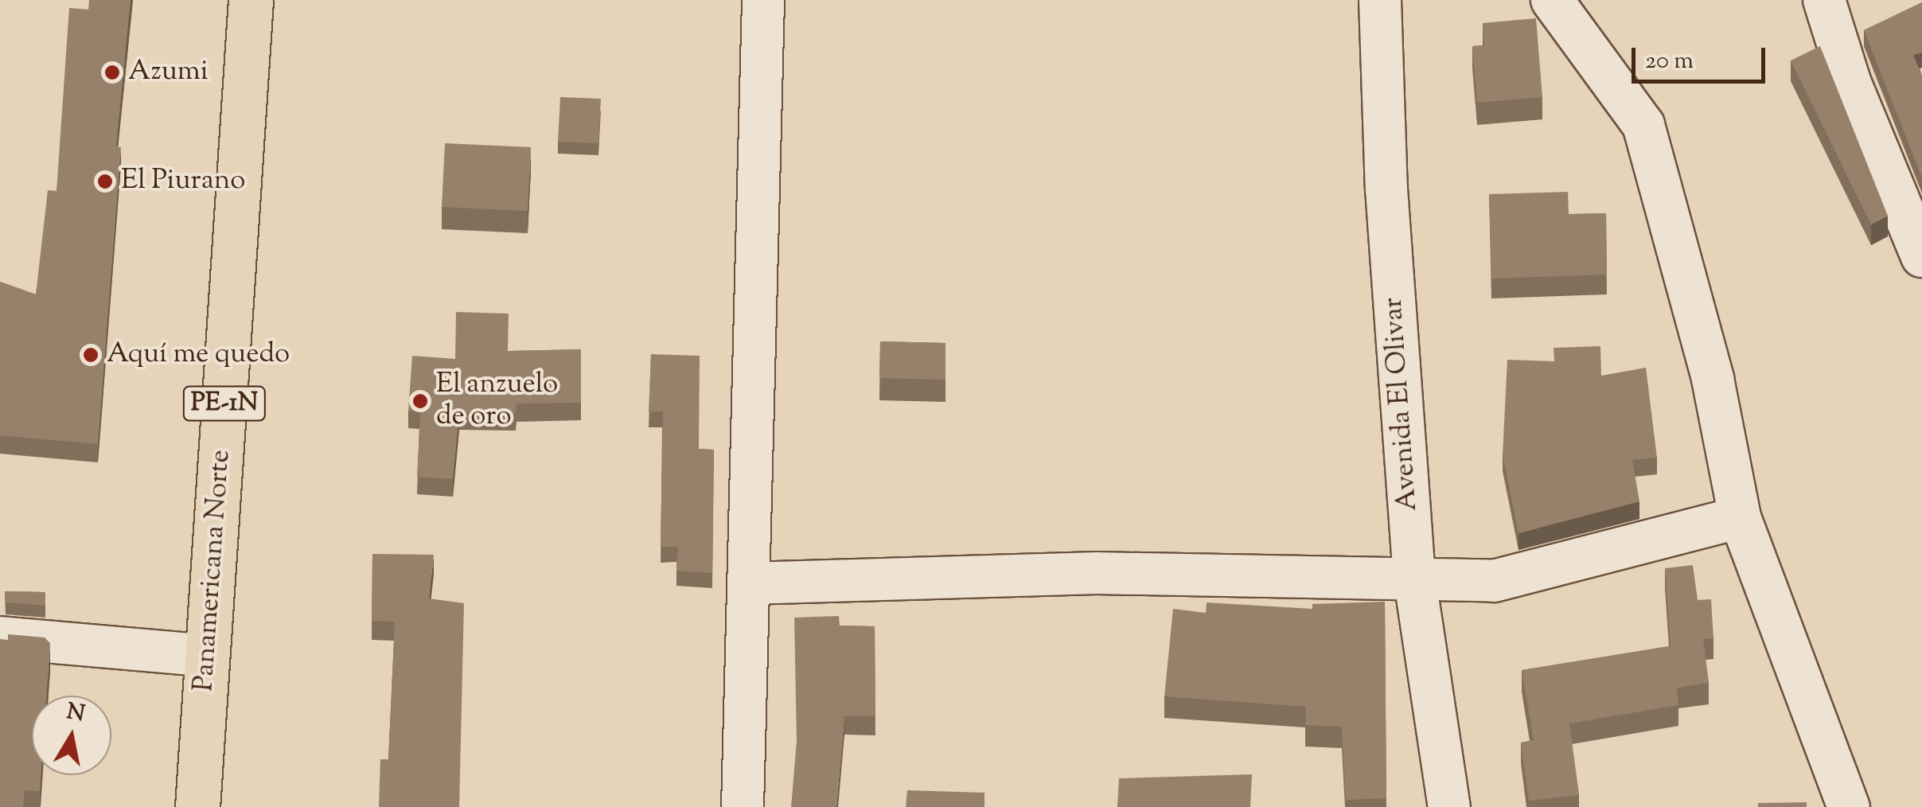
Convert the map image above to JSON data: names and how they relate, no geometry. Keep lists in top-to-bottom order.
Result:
{
  "streets": {
    "highway": ["PE-1N", "Panamericana Norte"],
    "street": ["Avenida El Olivar"]
  },
  "places": [
    "Azumi",
    "El Piurano",
    "Aquí me quedo",
    "El anzuelo de oro"
  ],
  "scale_bar": "20 m",
  "north": "top"
}
